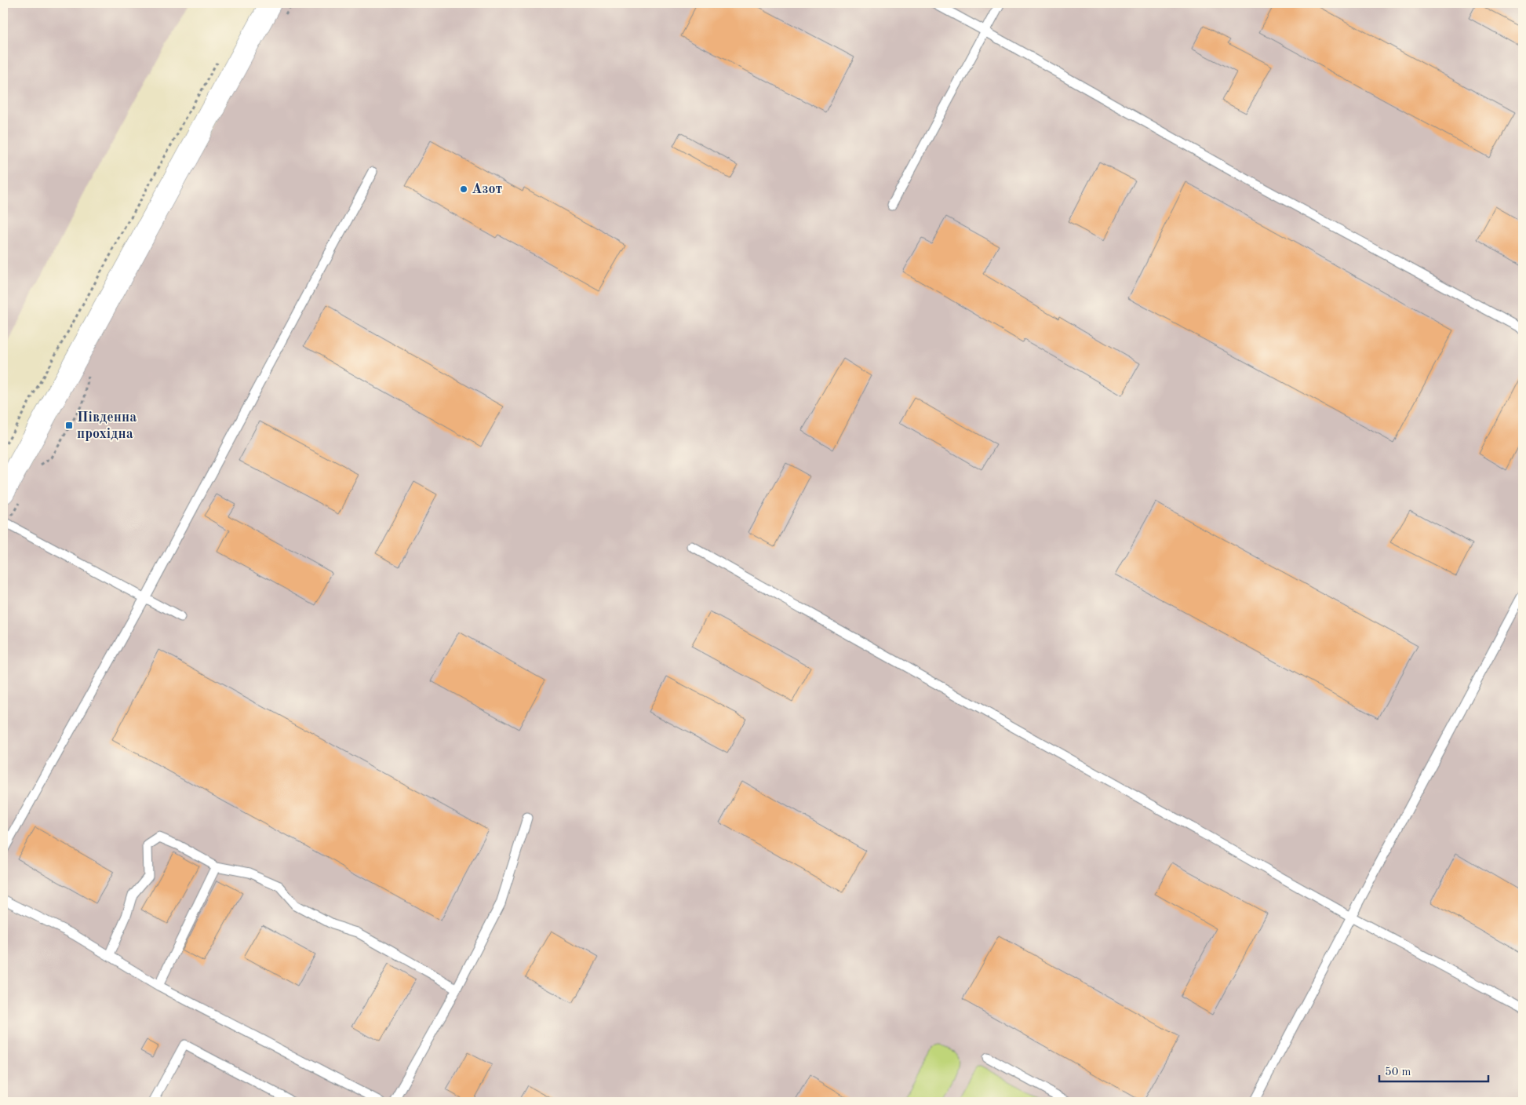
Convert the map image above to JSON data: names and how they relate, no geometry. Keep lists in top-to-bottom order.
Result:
{
  "places": {
    "other": ["Азот"],
    "transit": ["Південна прохідна"]
  },
  "scale_bar": "50 m"
}
